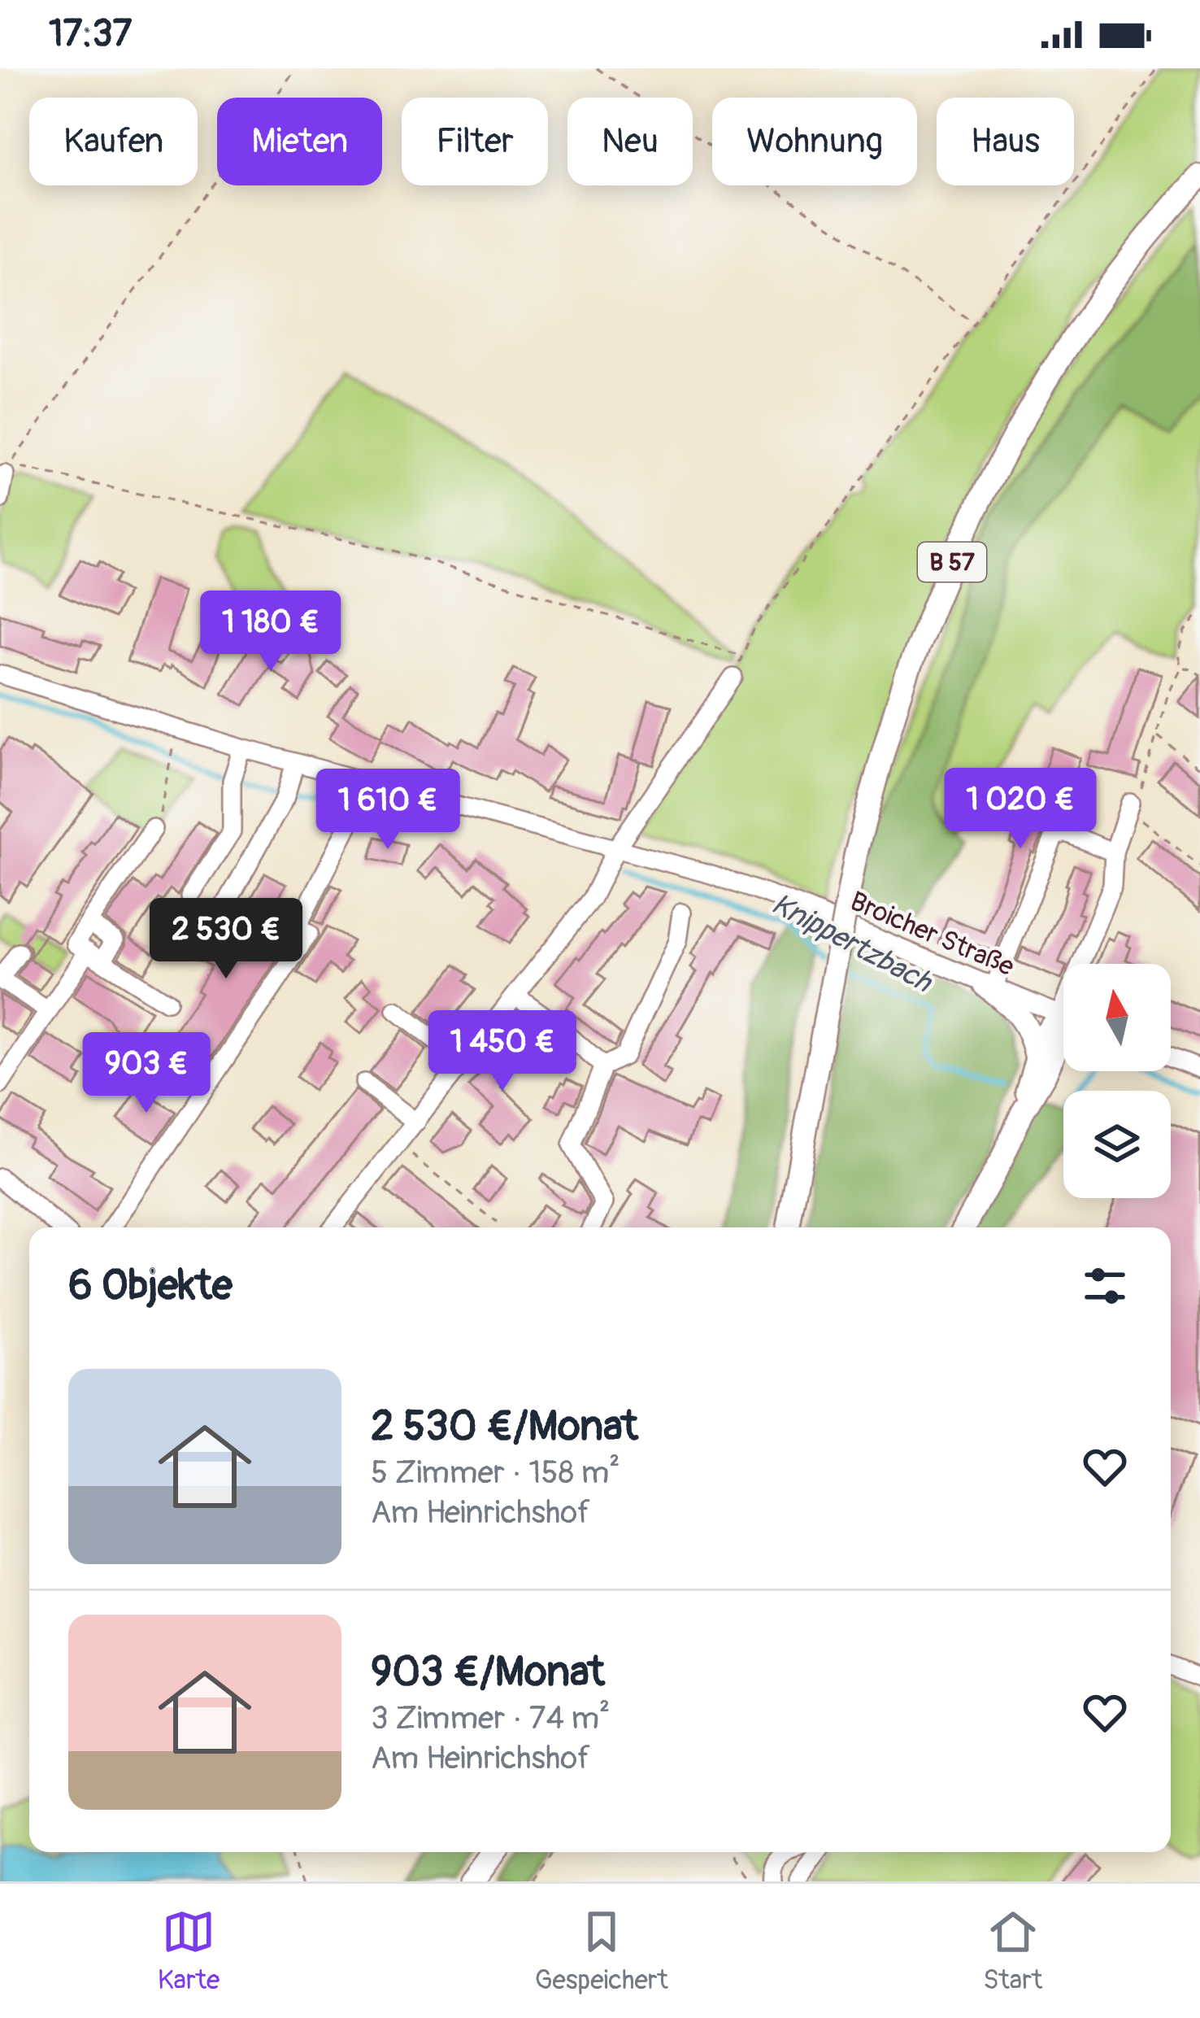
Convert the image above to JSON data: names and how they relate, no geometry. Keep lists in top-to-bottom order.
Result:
{
  "streets": {
    "main road": ["B 57"],
    "street": ["Broicher Straße"]
  },
  "water": ["Knippertzbach"],
  "north": "top",
  "page": {
    "status": "17:37",
    "chip": [
      "Kaufen",
      "Mieten",
      "Filter",
      "Neu",
      "Wohnung",
      "Haus"
    ],
    "price": [
      "1 180 €",
      "1 020 €",
      "1 610 €",
      "2 530 €",
      "1 450 €",
      "903 €"
    ],
    "heading": "6 Objekte",
    "list": [
      {
        "name": "2 530 €/Monat",
        "note": "5 Zimmer · 158 m² · Am Heinrichshof"
      },
      {
        "name": "903 €/Monat",
        "note": "3 Zimmer · 74 m² · Am Heinrichshof"
      }
    ],
    "tabs": ["Karte", "Gespeichert", "Start"]
  }
}
